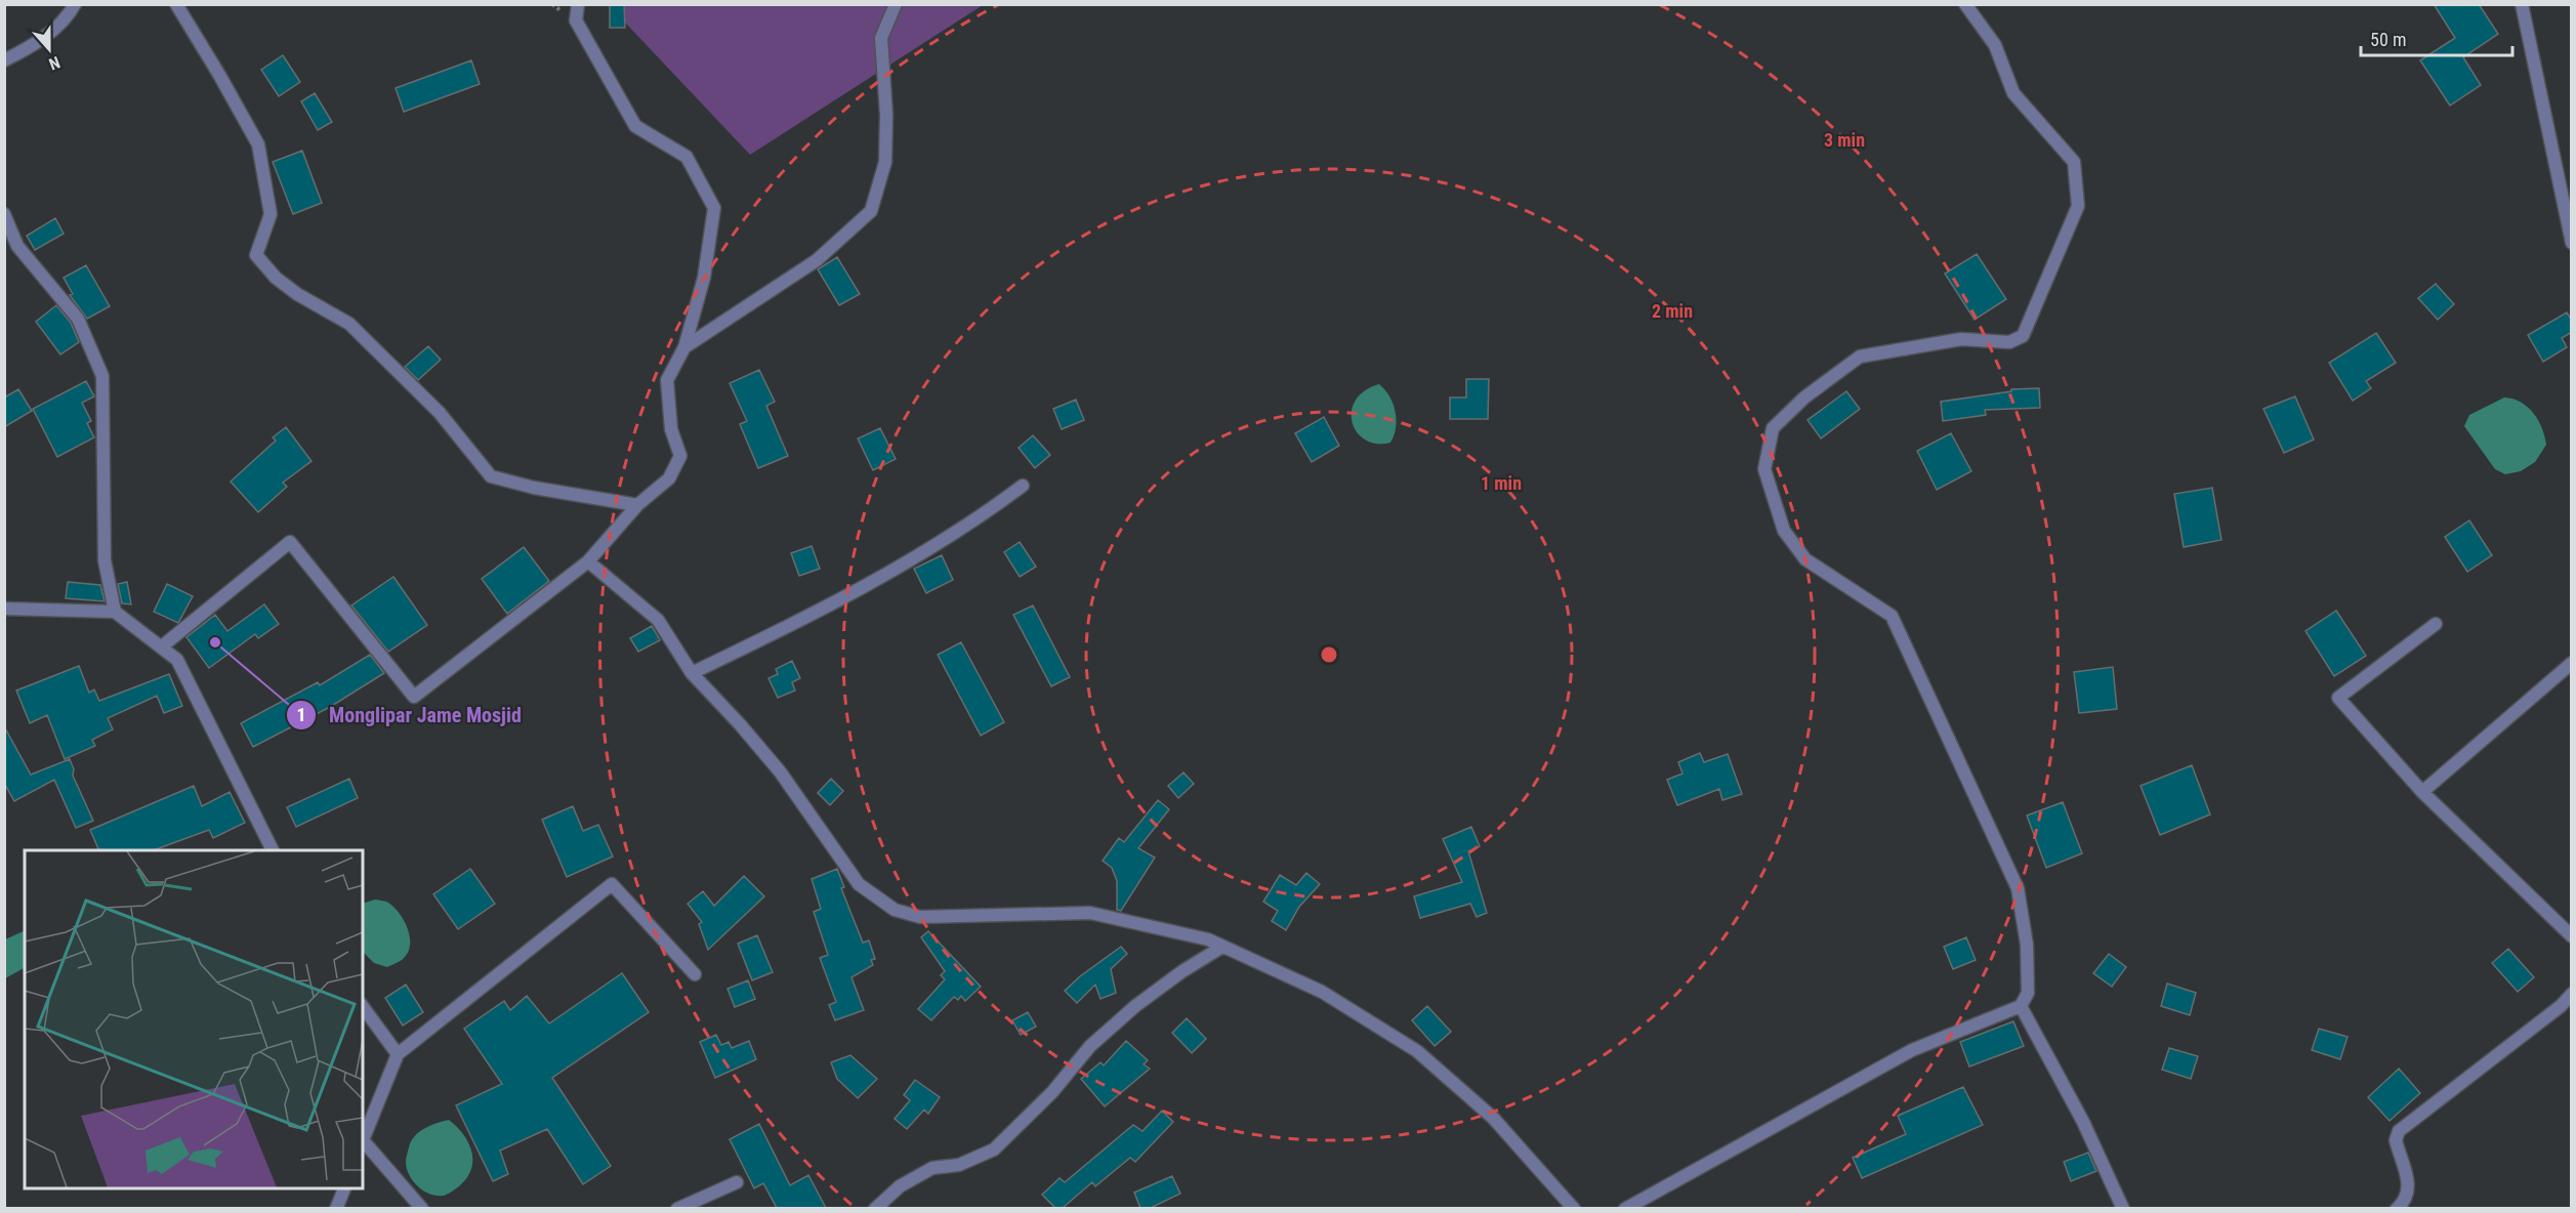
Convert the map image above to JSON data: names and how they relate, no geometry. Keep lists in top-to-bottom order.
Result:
{
  "places": ["Monglipar Jame Mosjid"],
  "scale_bar": "50 m",
  "north": "bottom",
  "rings": ["3 min", "2 min", "1 min"]
}
